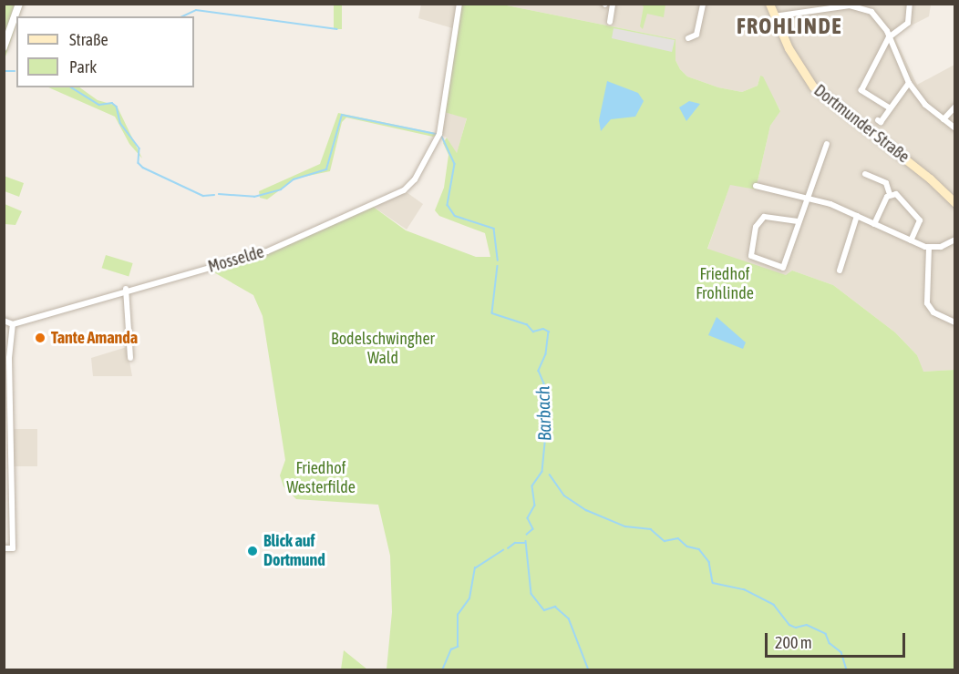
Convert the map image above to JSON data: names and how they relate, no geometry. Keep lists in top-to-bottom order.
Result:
{
  "streets": {
    "main road": ["Dortmunder Straße"],
    "street": ["Mosselde"]
  },
  "districts": ["FROHLINDE"],
  "water": ["Barbach"],
  "parks": ["Friedhof Frohlinde", "Bodelschwingher Wald", "Friedhof Westerfilde"],
  "places": ["Tante Amanda", "Blick auf Dortmund"],
  "legend": ["Straße", "Park"],
  "scale_bar": "200 m"
}
